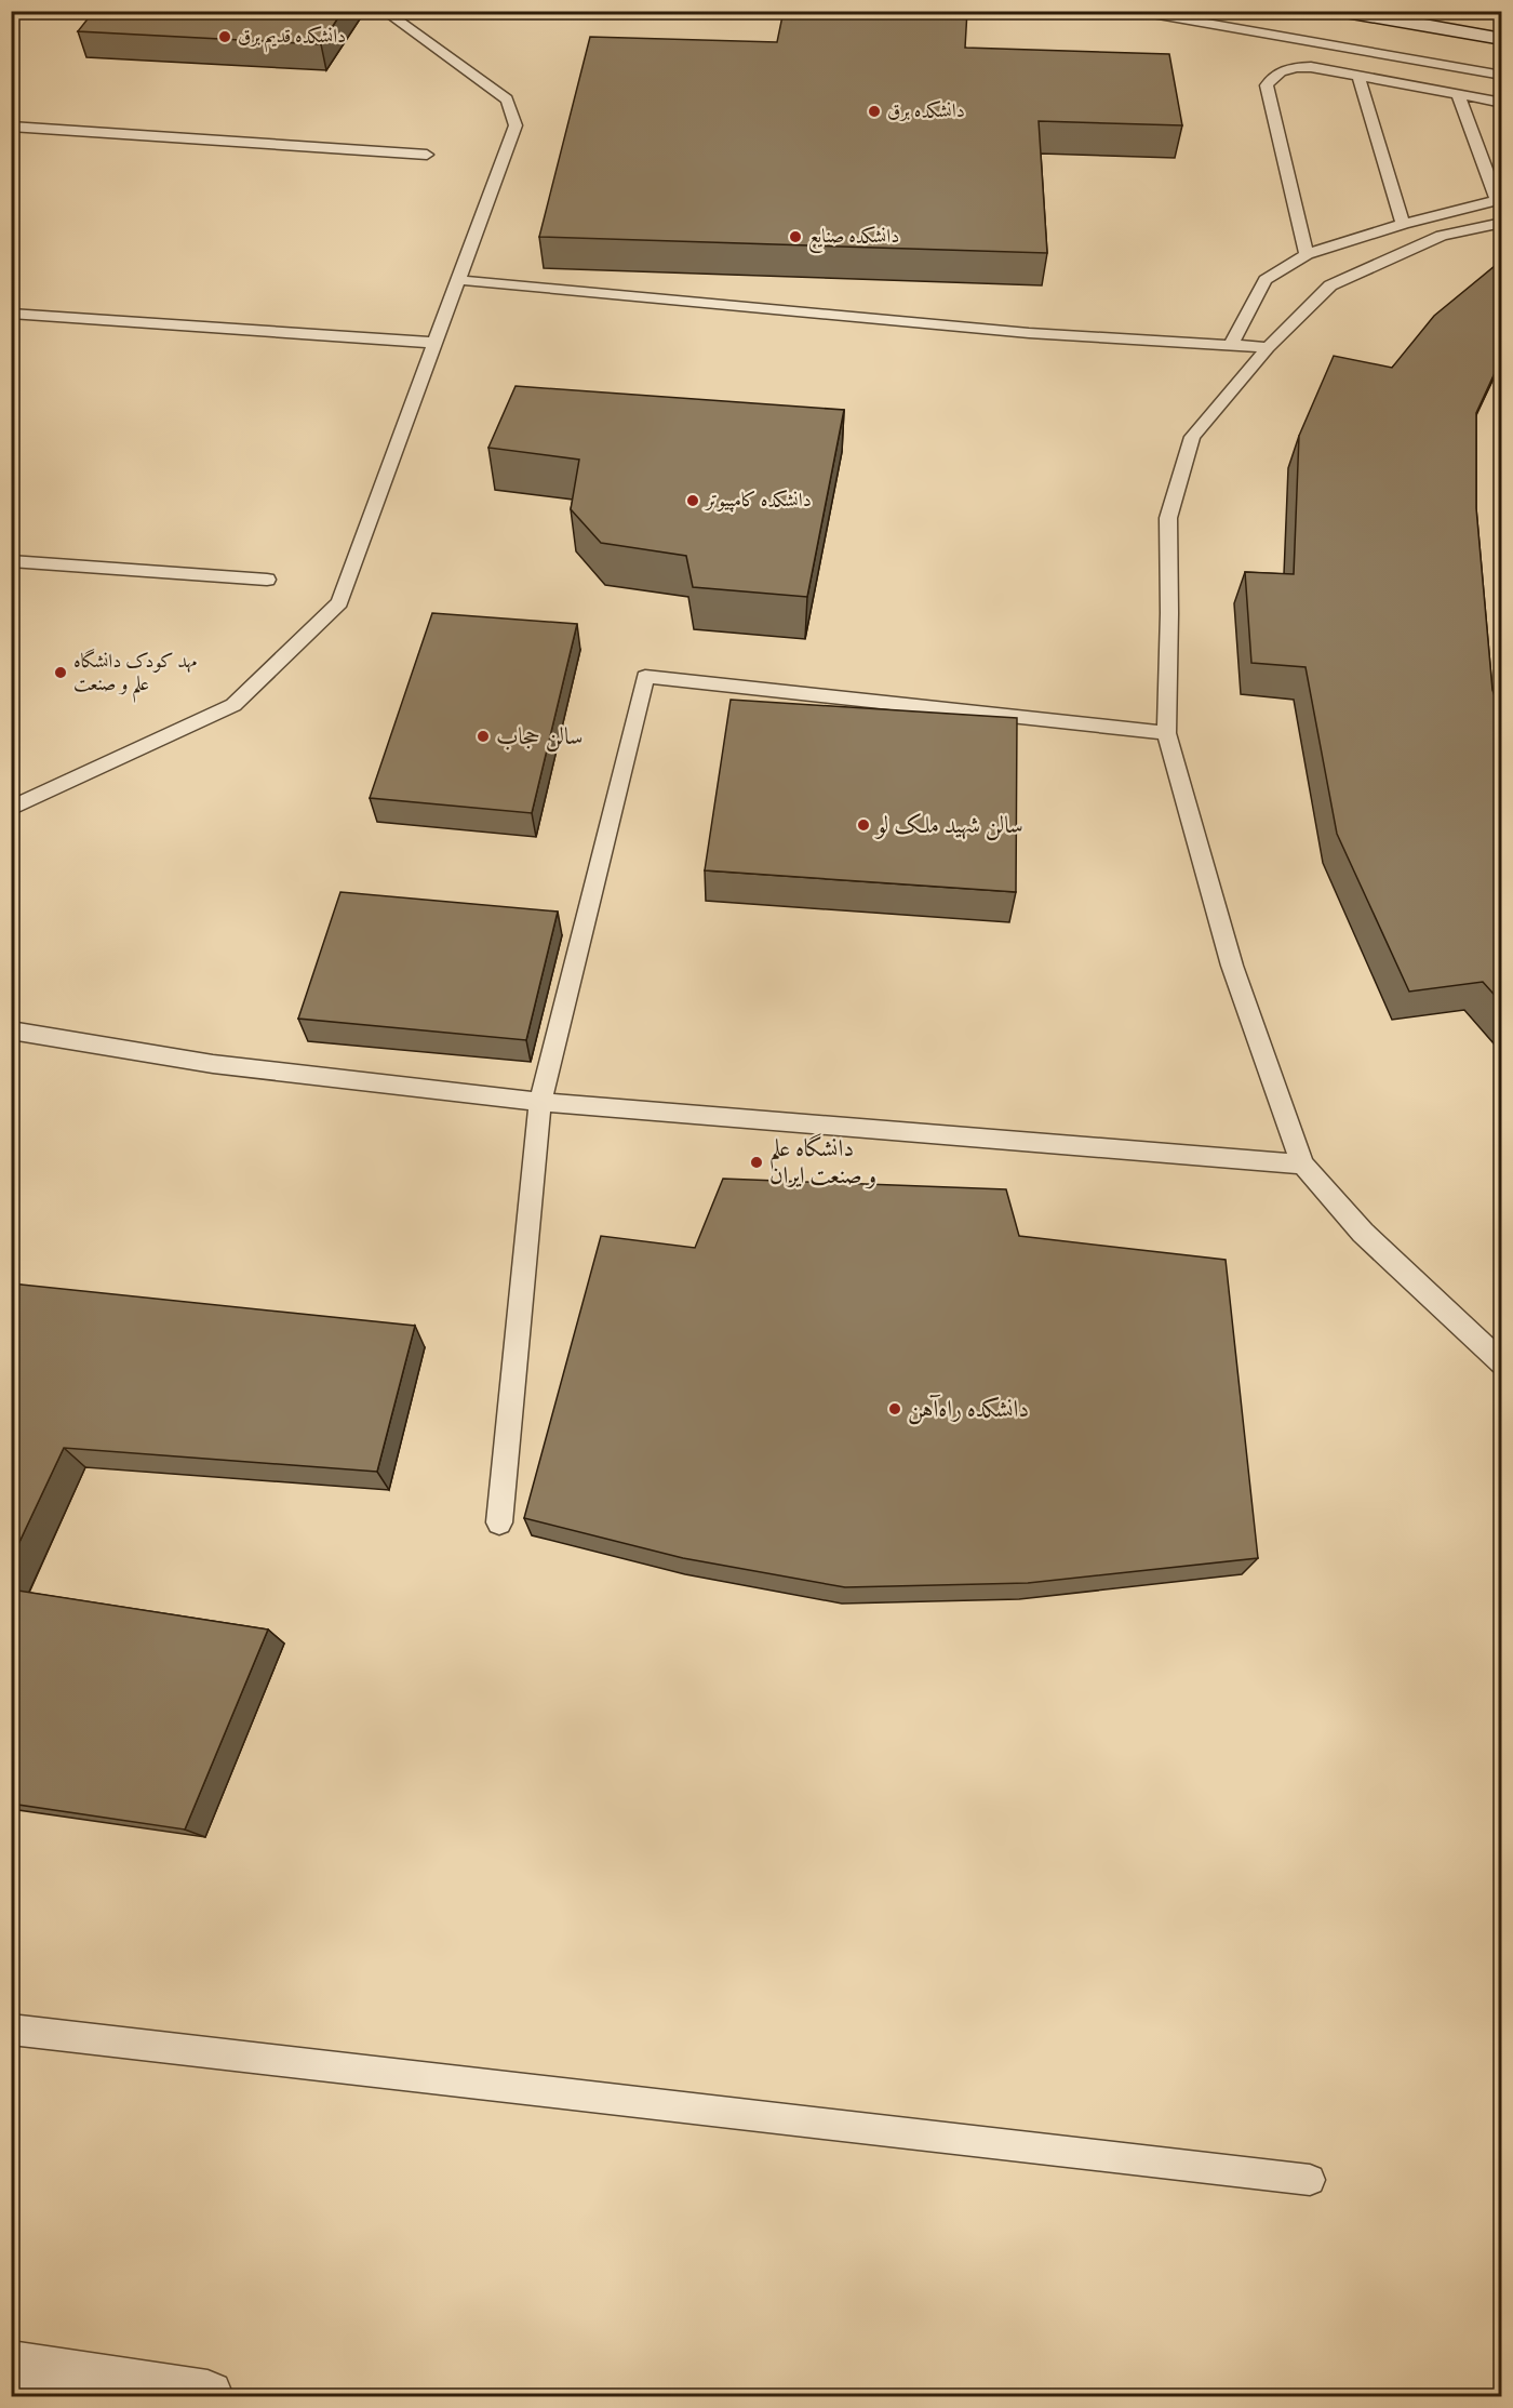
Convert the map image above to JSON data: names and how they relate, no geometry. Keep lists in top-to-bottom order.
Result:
{
  "places": [
    "دانشکده قدیم برق",
    "دانشکده برق",
    "دانشکده صنایع",
    "دانشکده کامپیوتر",
    "مهد کودک دانشگاه علم و صنعت",
    "سالن حجاب",
    "سالن شهید ملک لو",
    "دانشگاه علم و صنعت ایران",
    "دانشکده راه‌آهن"
  ]
}
